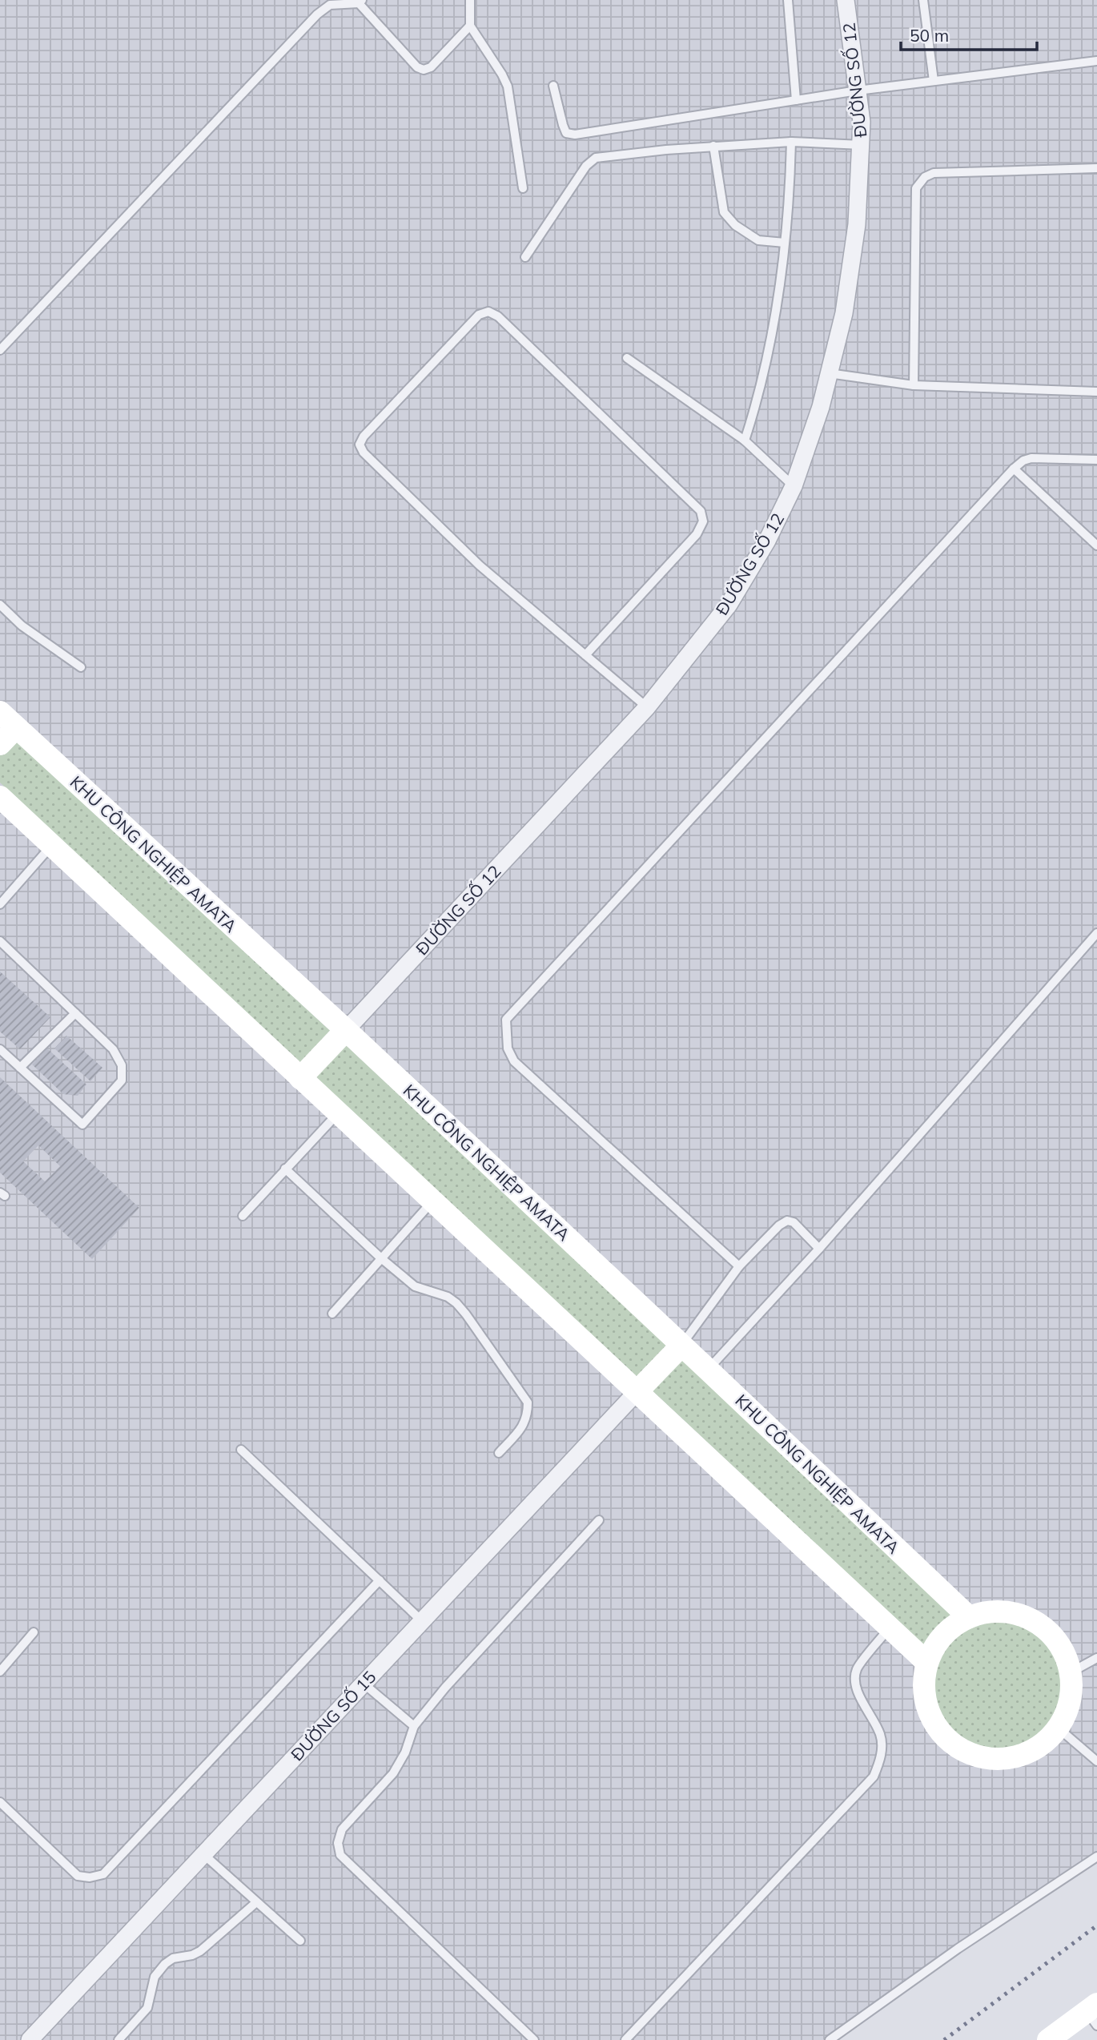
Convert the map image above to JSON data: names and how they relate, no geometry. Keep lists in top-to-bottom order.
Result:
{
  "streets": {
    "street": ["ĐƯỜNG SỐ 12", "KHU CÔNG NGHIỆP AMATA", "ĐƯỜNG SỐ 15"]
  },
  "crossings": [
    ["ĐƯỜNG SỐ 12", "KHU CÔNG NGHIỆP AMATA"]
  ],
  "scale_bar": "50 m"
}
